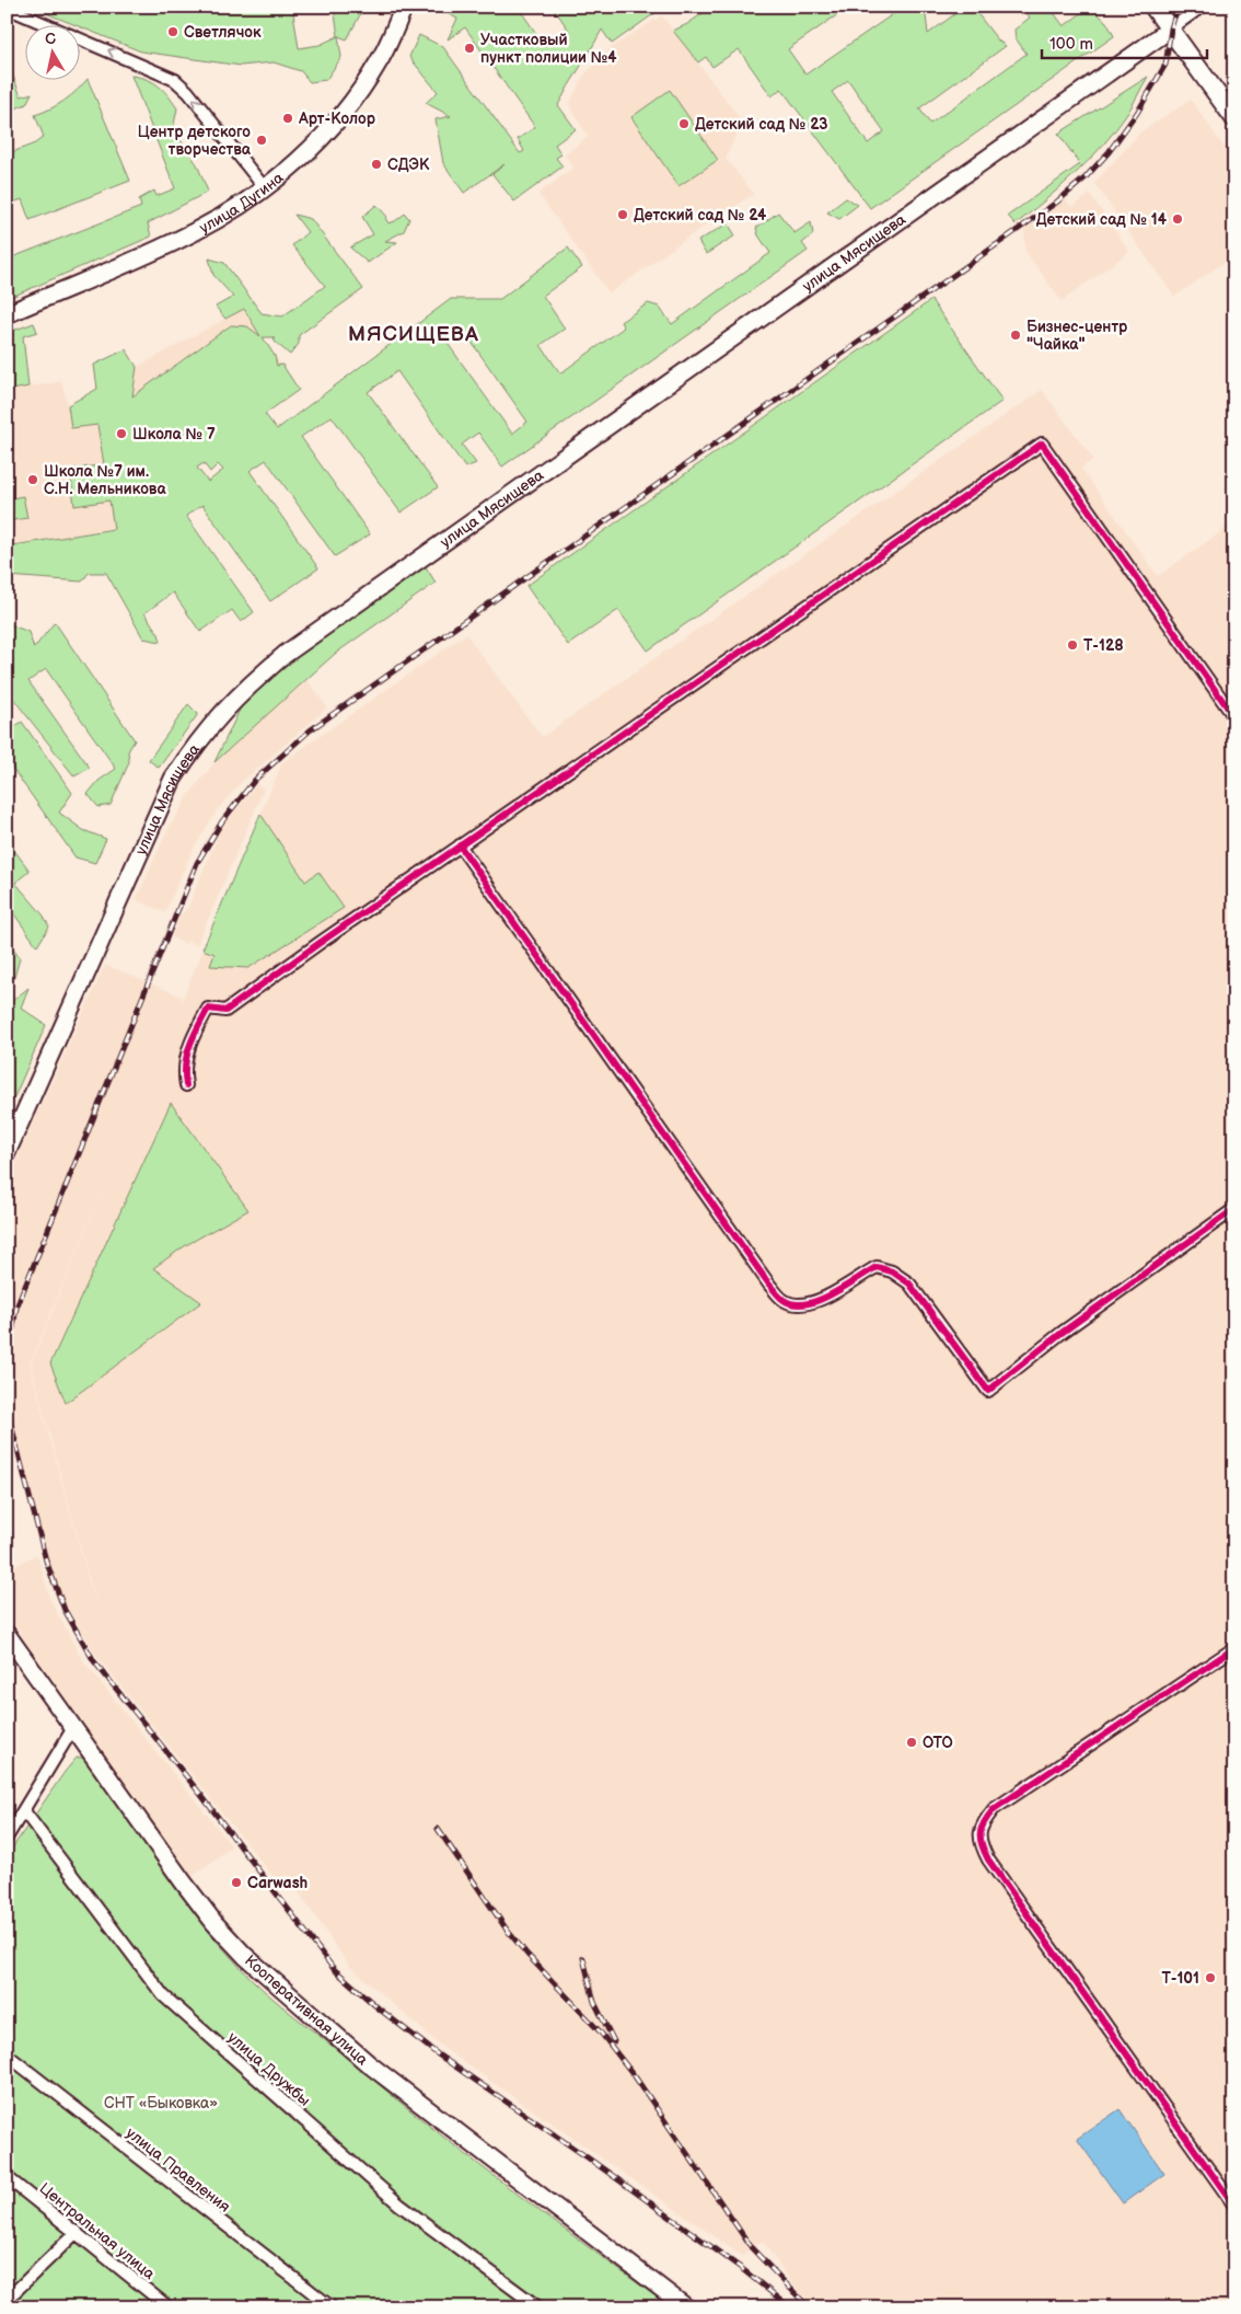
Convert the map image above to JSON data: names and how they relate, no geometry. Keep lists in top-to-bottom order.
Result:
{
  "streets": {
    "main road": ["улица Дугина", "улица Мясищева", "Кооперативная улица"],
    "street": ["улица Дружбы", "улица Правления", "Центральная улица"]
  },
  "districts": ["МЯСИЩЕВА"],
  "parks": ["СНТ «Быковка»"],
  "places": [
    "Светлячок",
    "Участковый пункт полиции №4",
    "Арт-Колор",
    "Детский сад № 23",
    "Центр детского творчества",
    "СДЭК",
    "Детский сад № 24",
    "Детский сад № 14",
    "Бизнес-центр \"Чайка\"",
    "Школа № 7",
    "Школа №7 им. С.Н. Мельникова",
    "Т-128",
    "ОТО",
    "Carwash",
    "Т-101"
  ],
  "scale_bar": "100 m",
  "north": "top"
}
